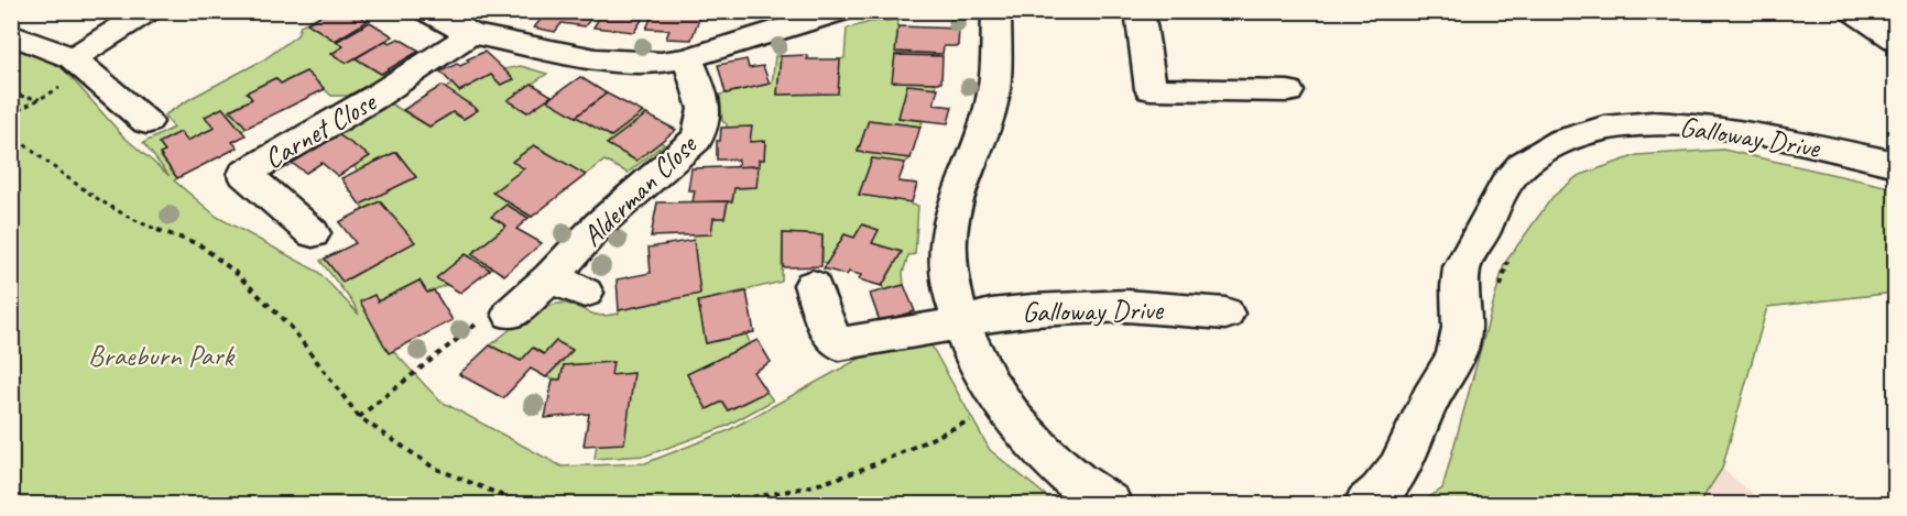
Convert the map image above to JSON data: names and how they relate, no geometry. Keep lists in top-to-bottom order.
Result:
{
  "streets": {
    "street": ["Carnet Close", "Galloway Drive", "Alderman Close"]
  },
  "parks": ["Braeburn Park"]
}
